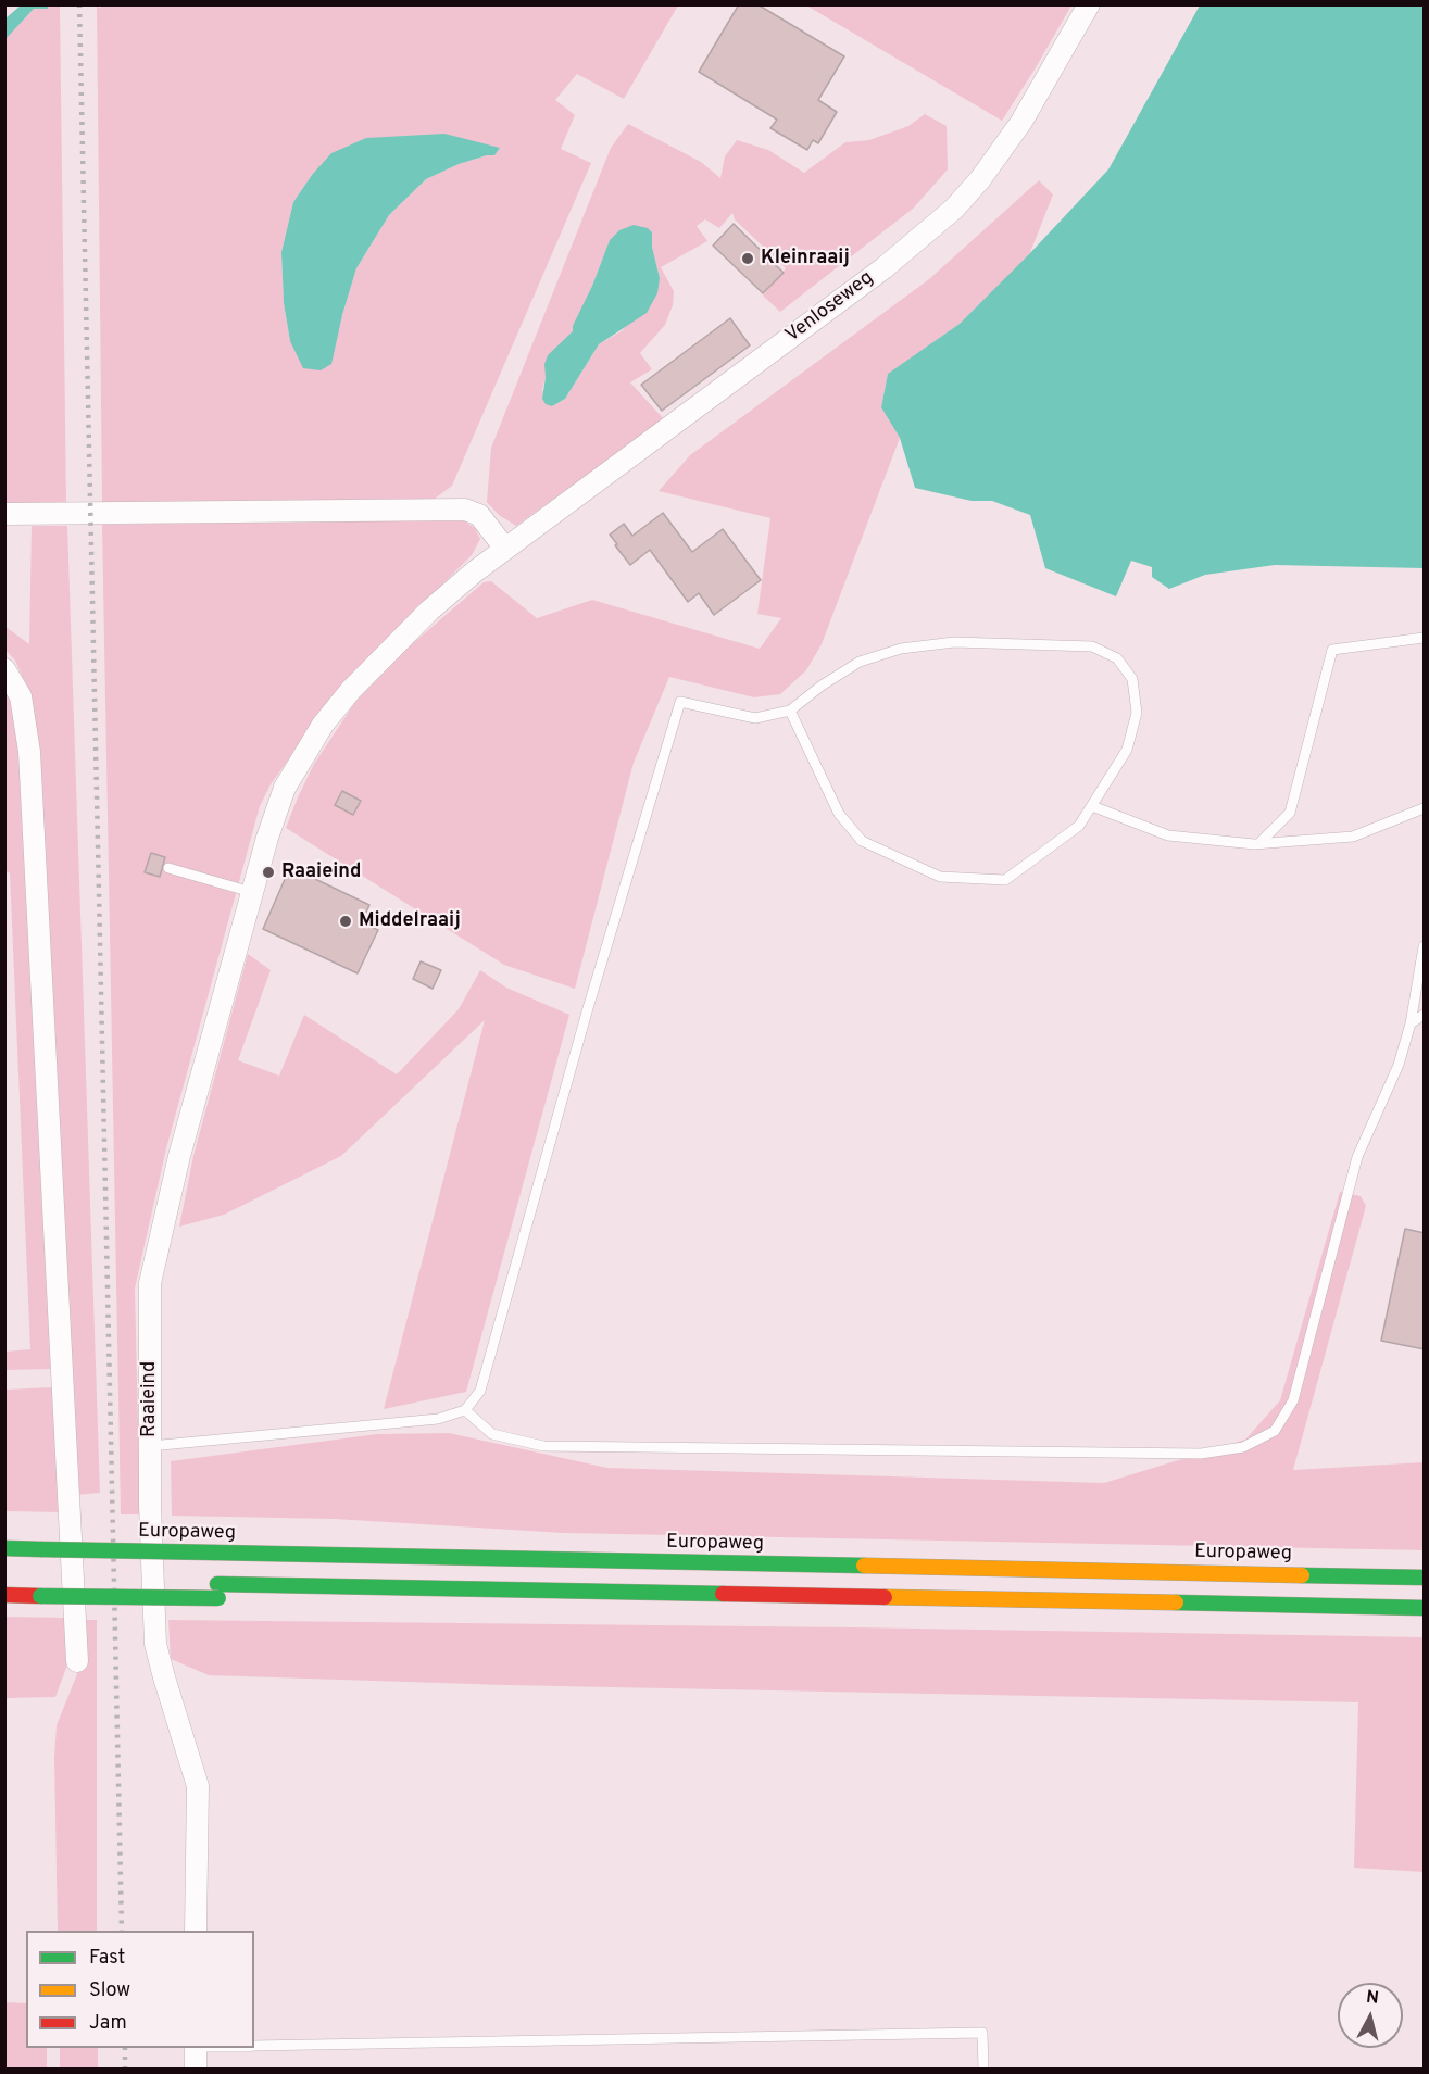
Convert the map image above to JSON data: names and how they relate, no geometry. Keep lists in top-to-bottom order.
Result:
{
  "streets": {
    "highway": ["Europaweg"],
    "street": ["Venloseweg", "Raaieind"]
  },
  "crossings": [
    ["Venloseweg", "Raaieind"]
  ],
  "places": ["Kleinraaij", "Raaieind", "Middelraaij"],
  "legend": ["Fast", "Slow", "Jam"],
  "north": "top"
}
